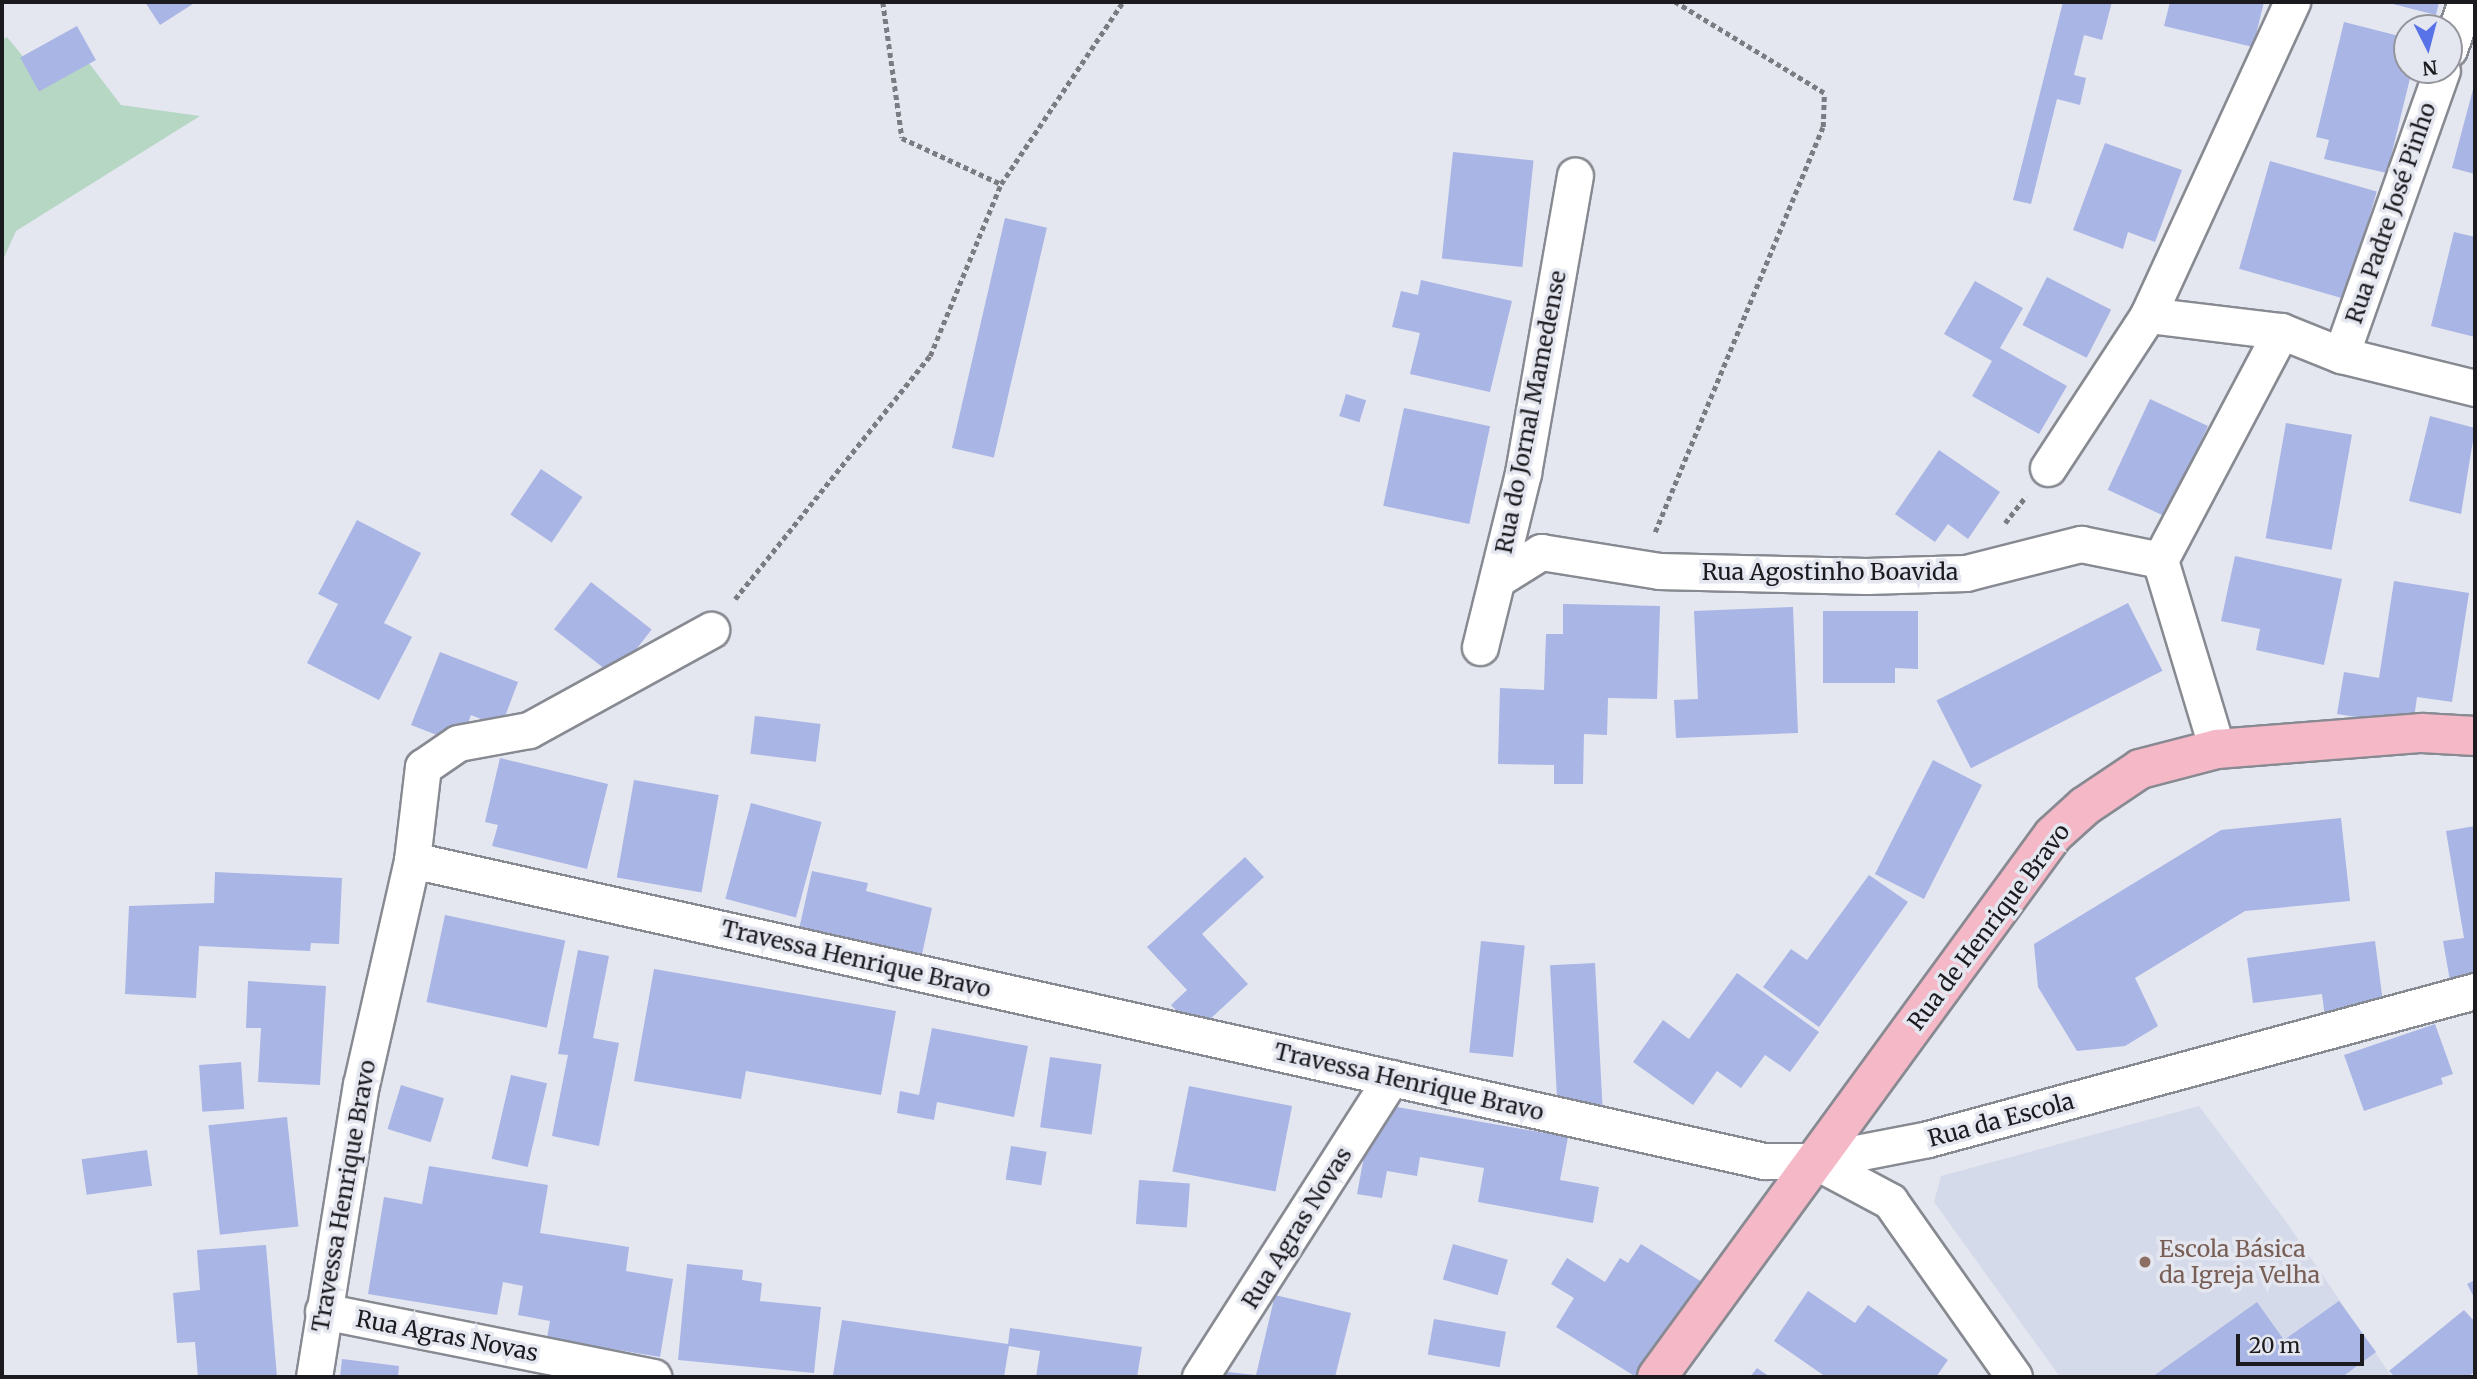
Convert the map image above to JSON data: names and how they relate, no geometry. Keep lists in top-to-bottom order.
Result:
{
  "streets": {
    "main road": ["Rua de Henrique Bravo"],
    "street": [
      "Rua Padre José Pinho",
      "Rua do Jornal Mamedense",
      "Rua Agostinho Boavida",
      "Travessa Henrique Bravo",
      "Rua da Escola",
      "Rua Agras Novas"
    ]
  },
  "crossings": [
    ["Rua do Jornal Mamedense", "Rua Agostinho Boavida"],
    ["Rua de Henrique Bravo", "Travessa Henrique Bravo"],
    ["Rua de Henrique Bravo", "Rua da Escola"],
    ["Travessa Henrique Bravo", "Rua da Escola"],
    ["Travessa Henrique Bravo", "Rua Agras Novas"]
  ],
  "places": ["Escola Básica da Igreja Velha"],
  "scale_bar": "20 m",
  "north": "bottom"
}
